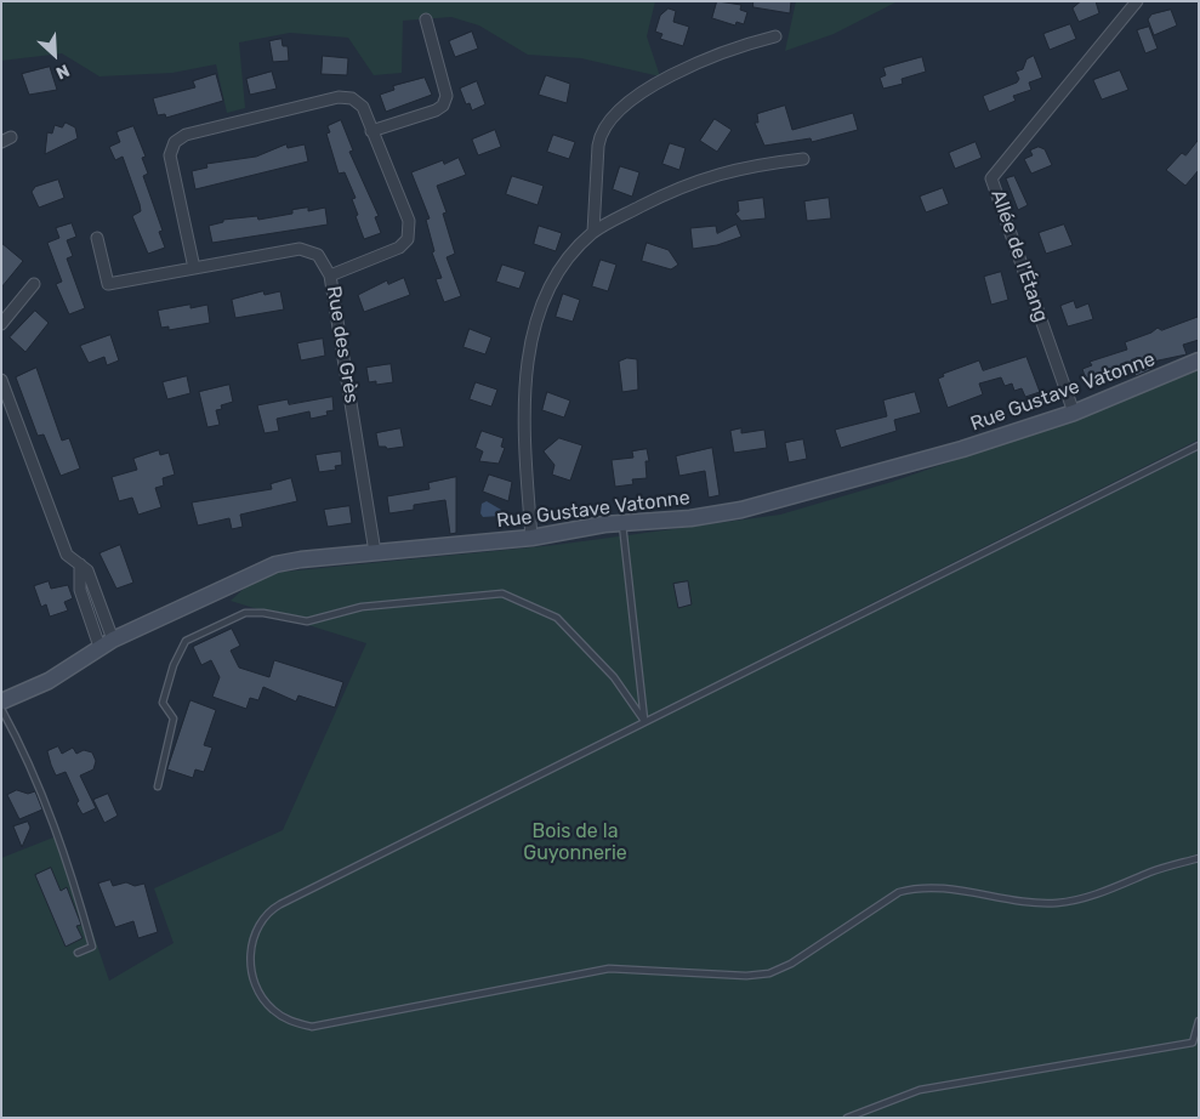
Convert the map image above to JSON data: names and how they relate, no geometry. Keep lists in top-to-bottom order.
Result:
{
  "streets": {
    "street": ["Allée de l'Étang", "Rue des Grès", "Rue Gustave Vatonne"]
  },
  "crossings": [
    ["Allée de l'Étang", "Rue Gustave Vatonne"],
    ["Rue des Grès", "Rue Gustave Vatonne"]
  ],
  "parks": ["Bois de la Guyonnerie"],
  "north": "bottom right"
}
